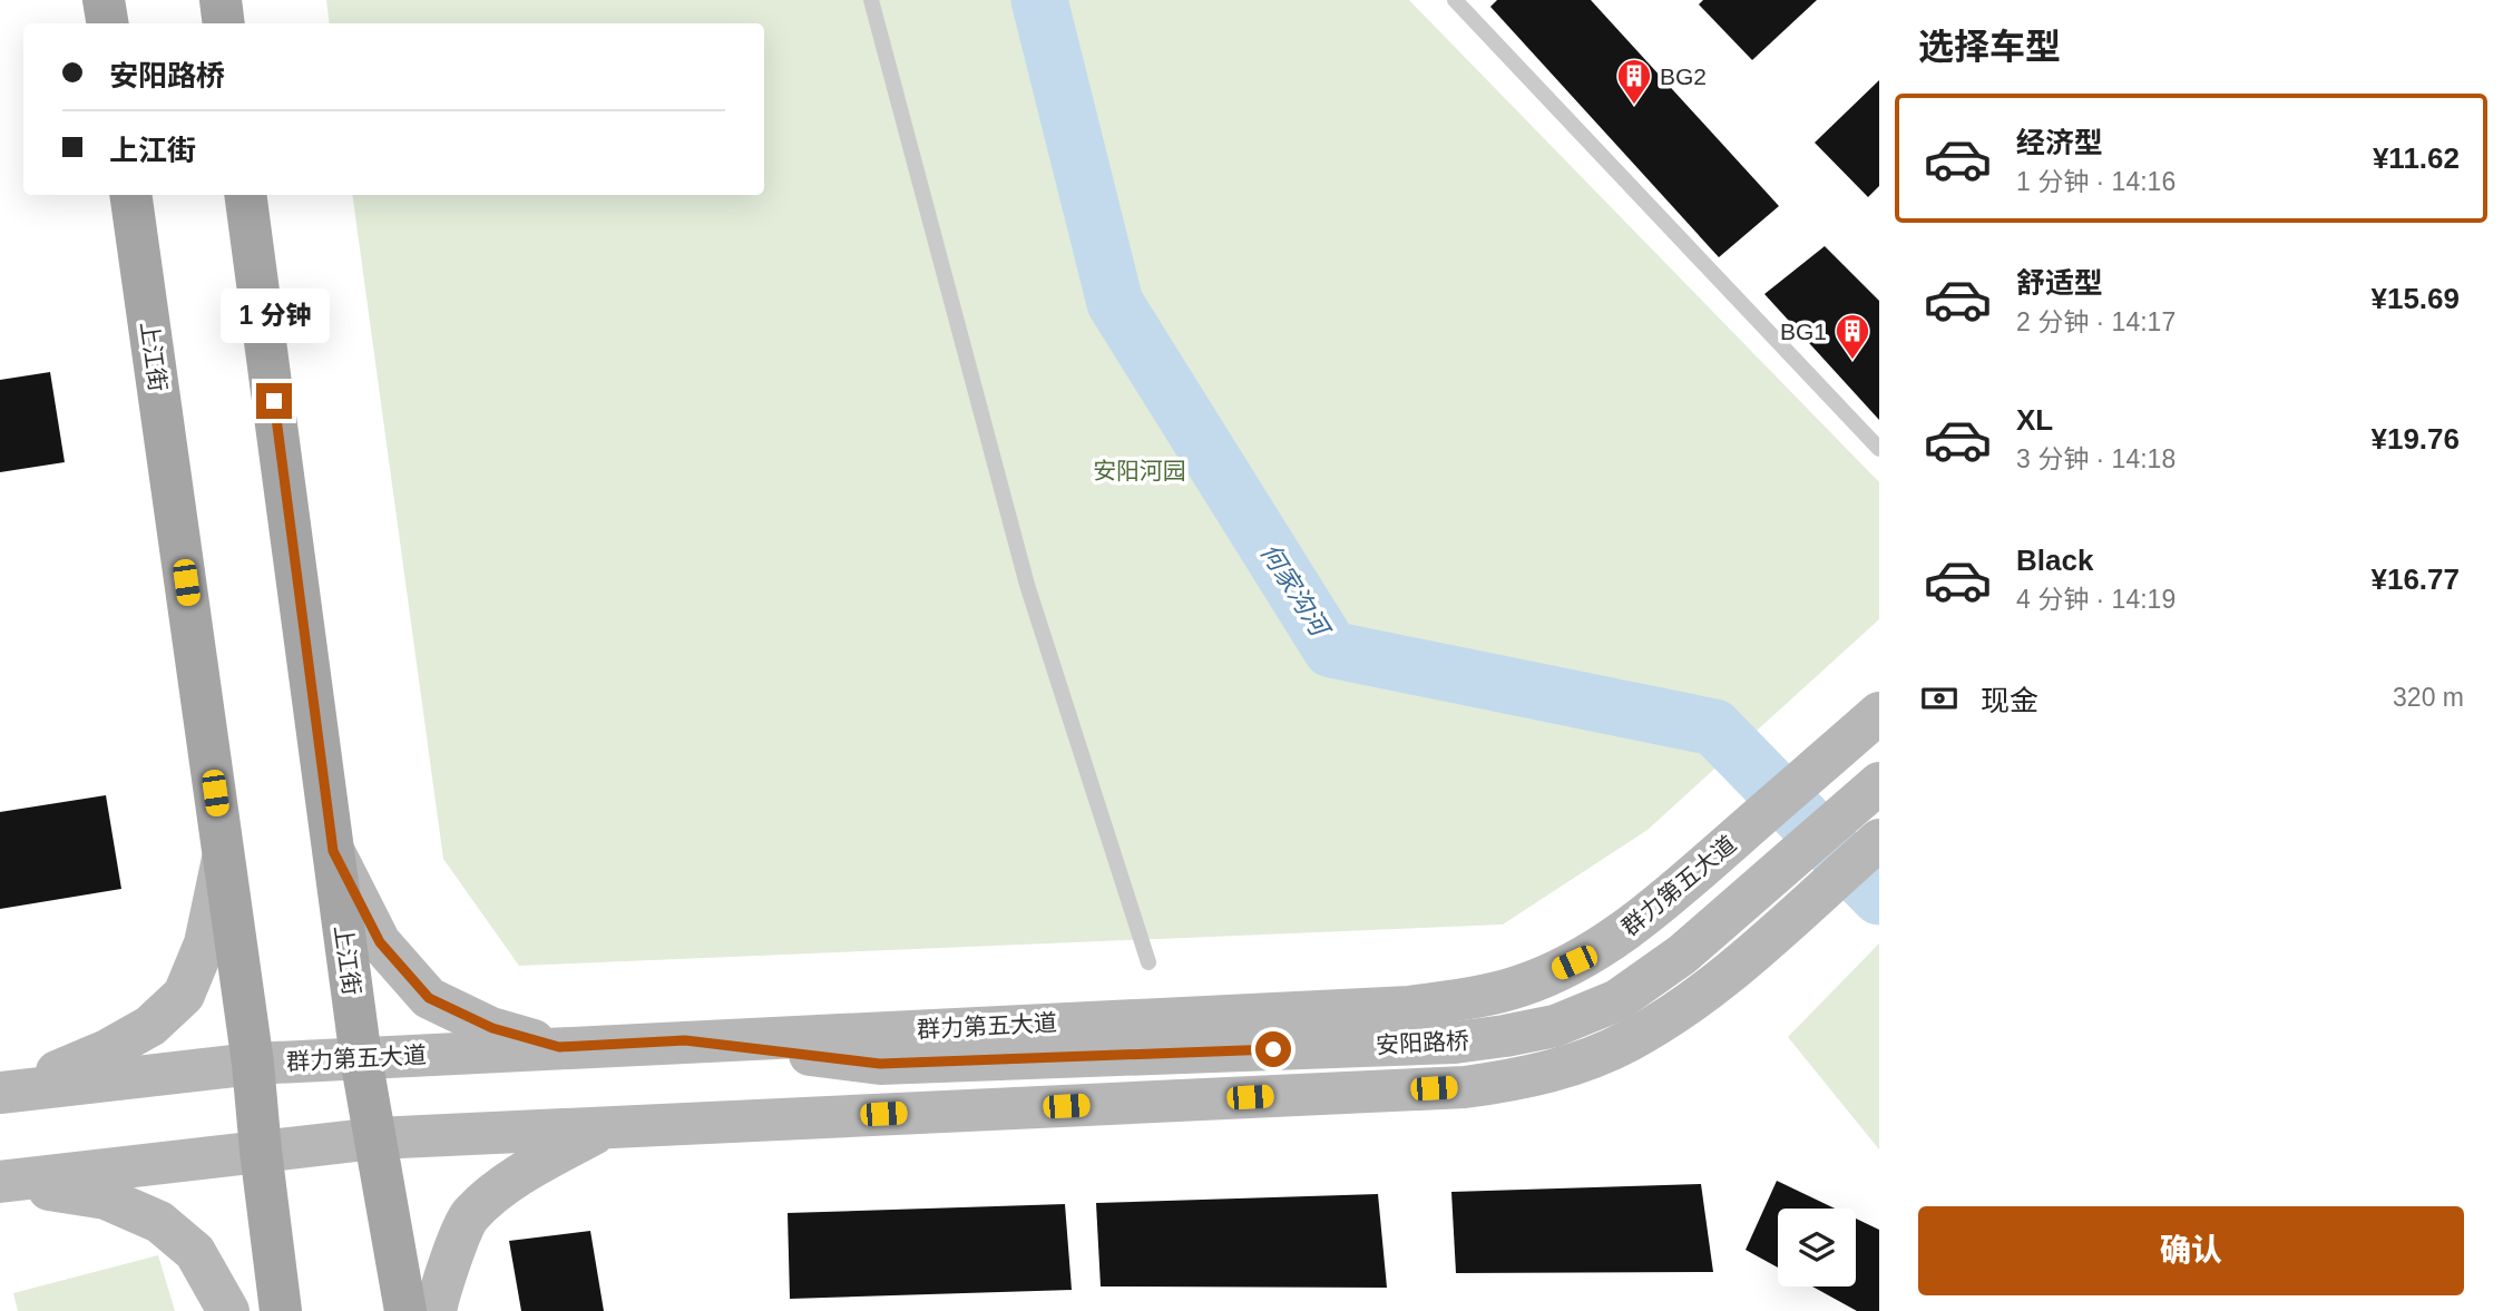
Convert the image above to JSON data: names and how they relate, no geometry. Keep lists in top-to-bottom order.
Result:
{
  "streets": {
    "main road": ["上江街", "群力第五大道", "安阳路桥"]
  },
  "crossings": [
    ["上江街", "群力第五大道"],
    ["群力第五大道", "安阳路桥"]
  ],
  "water": ["何家沟河"],
  "parks": ["安阳河园"],
  "places": {
    "building": ["BG2", "BG1"]
  },
  "page": {
    "heading": "选择车型",
    "banner": ["安阳路桥", "上江街"],
    "list": [
      {
        "name": "经济型",
        "note": "1 分钟 · 14:16",
        "value": "¥11.62"
      },
      {
        "name": "舒适型",
        "note": "2 分钟 · 14:17",
        "value": "¥15.69"
      },
      {
        "name": "XL",
        "note": "3 分钟 · 14:18",
        "value": "¥19.76"
      },
      {
        "name": "Black",
        "note": "4 分钟 · 14:19",
        "value": "¥16.77"
      }
    ],
    "bubble": "1 分钟",
    "pay": ["现金", "320 m"],
    "buttons": "确认"
  }
}
